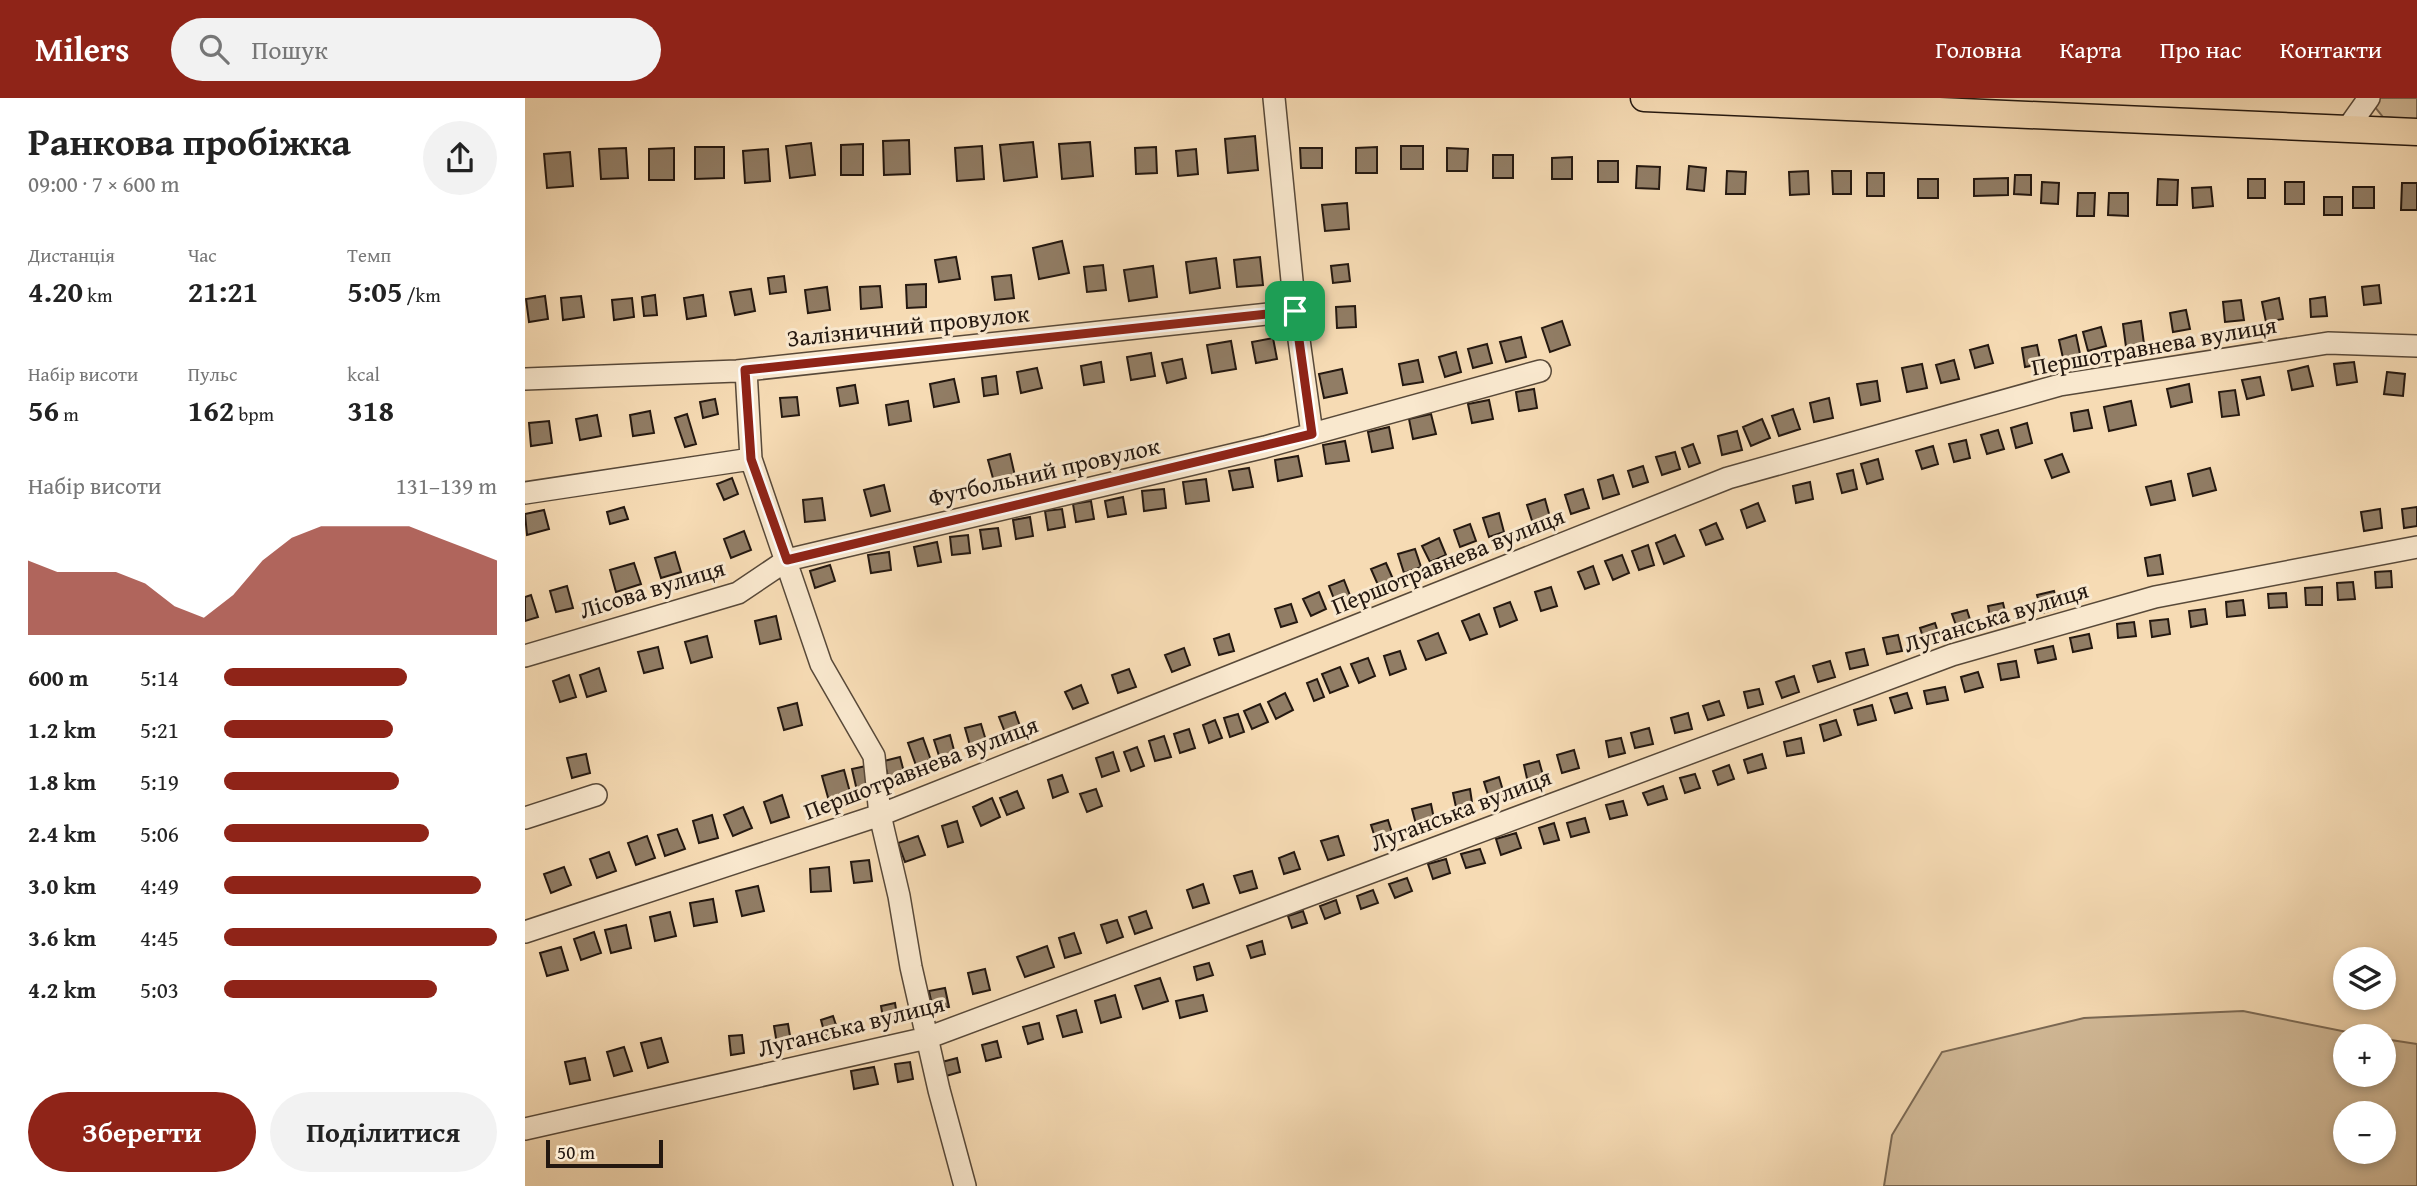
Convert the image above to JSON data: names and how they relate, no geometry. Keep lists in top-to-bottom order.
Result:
{
  "streets": {
    "street": [
      "Залізничний провулок",
      "Першотравнева вулиця",
      "Футбольний провулок",
      "Лісова вулиця",
      "Луганська вулиця"
    ]
  },
  "crossings": [
    ["Футбольний провулок", "Лісова вулиця"]
  ],
  "scale_bar": "50 m",
  "page": {
    "header": "Milers",
    "search": "Пошук",
    "nav": [
      "Головна",
      "Карта",
      "Про нас",
      "Контакти"
    ],
    "heading": ["Ранкова пробіжка", "09:00 · 7 × 600 m"],
    "stats": [
      ["Дистанція", "4.20 km"],
      ["Час", "21:21"],
      ["Темп", "5:05 /km"],
      ["Набір висоти", "56 m"],
      ["Пульс", "162 bpm"],
      ["kcal", "318"]
    ],
    "chart": ["Набір висоти", "131–139 m"],
    "list": [
      {
        "name": "600 m",
        "note": "5:14"
      },
      {
        "name": "1.2 km",
        "note": "5:21"
      },
      {
        "name": "1.8 km",
        "note": "5:19"
      },
      {
        "name": "2.4 km",
        "note": "5:06"
      },
      {
        "name": "3.0 km",
        "note": "4:49"
      },
      {
        "name": "3.6 km",
        "note": "4:45"
      },
      {
        "name": "4.2 km",
        "note": "5:03"
      }
    ],
    "map_buttons": ["+", "−"],
    "buttons": ["Зберегти", "Поділитися"],
    "scale": "50 m"
  }
}
